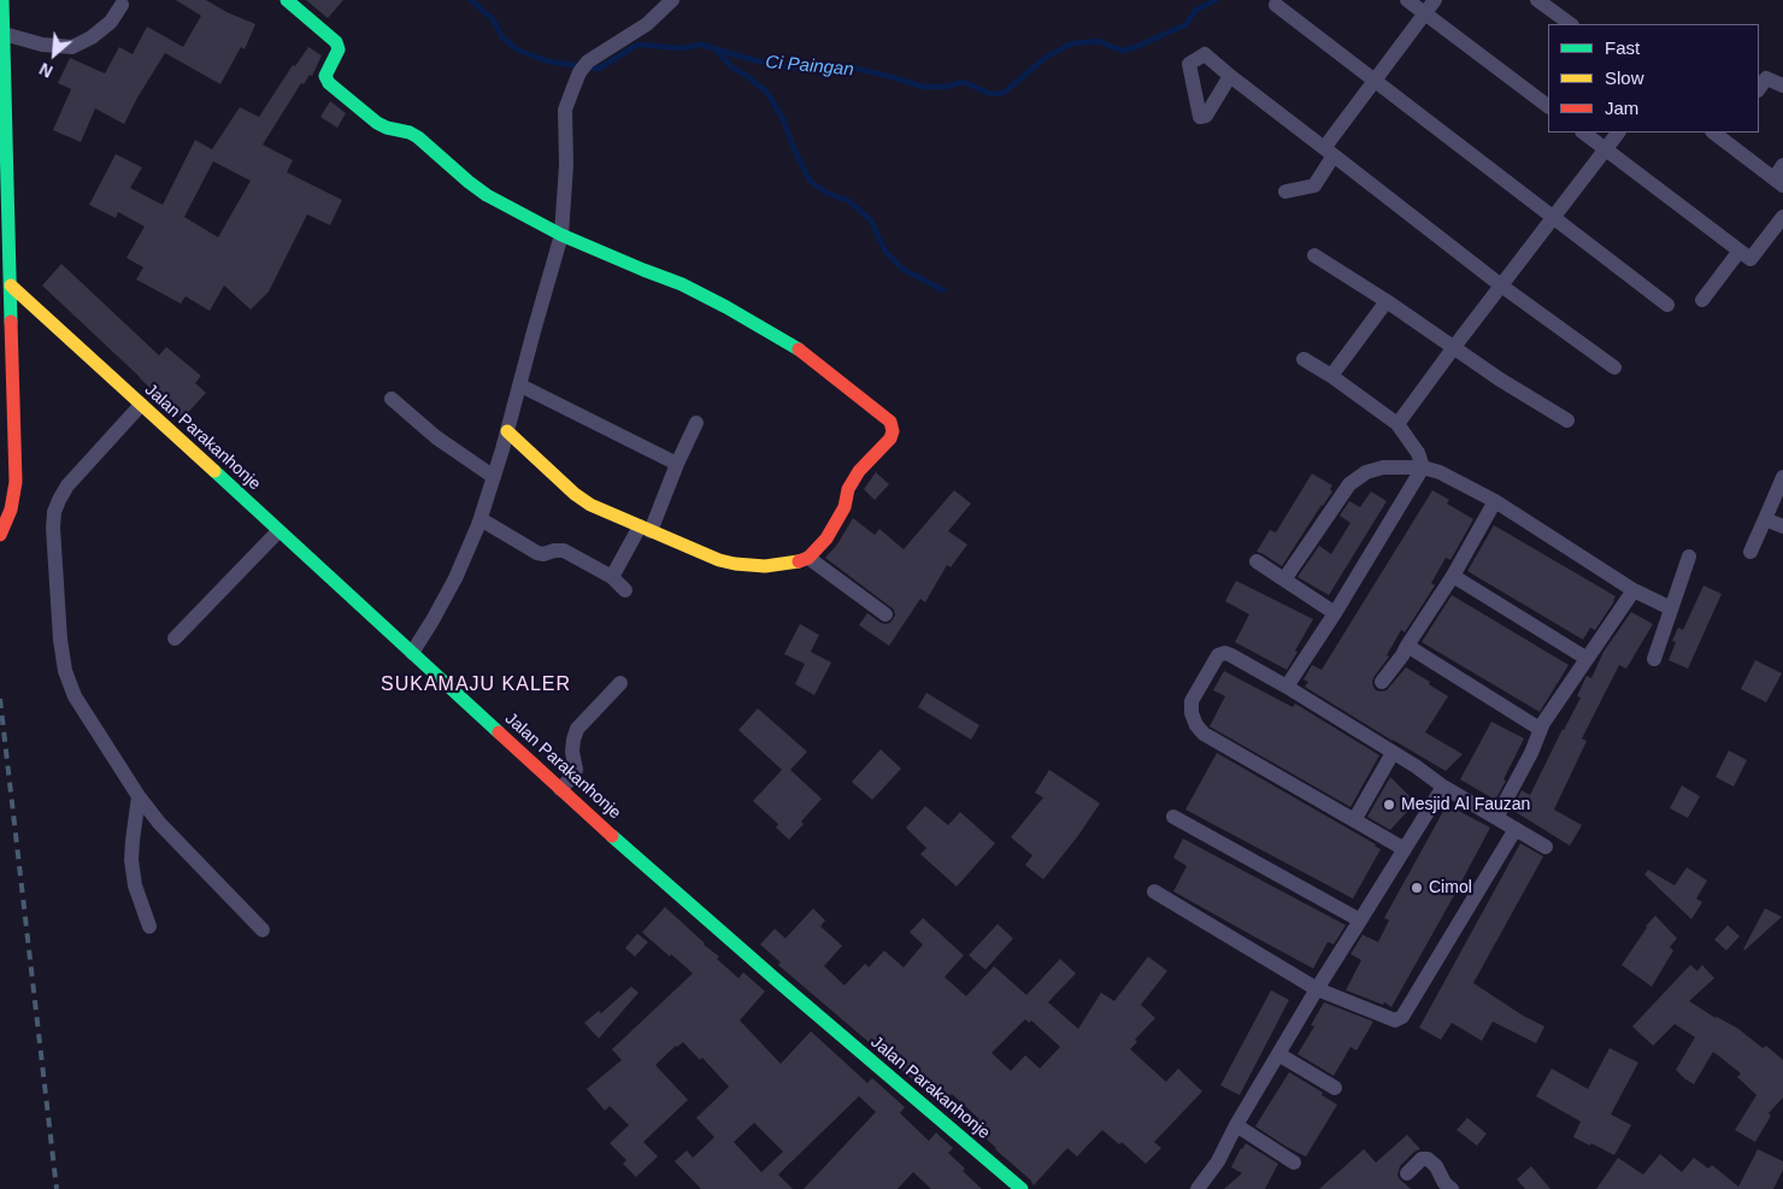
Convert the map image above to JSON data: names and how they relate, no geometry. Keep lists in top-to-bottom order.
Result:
{
  "streets": {
    "main road": ["Jalan Parakanhonje"]
  },
  "districts": ["SUKAMAJU KALER"],
  "water": ["Ci Paingan"],
  "places": ["Mesjid Al Fauzan", "Cimol"],
  "legend": ["Fast", "Slow", "Jam"],
  "north": "bottom left"
}
